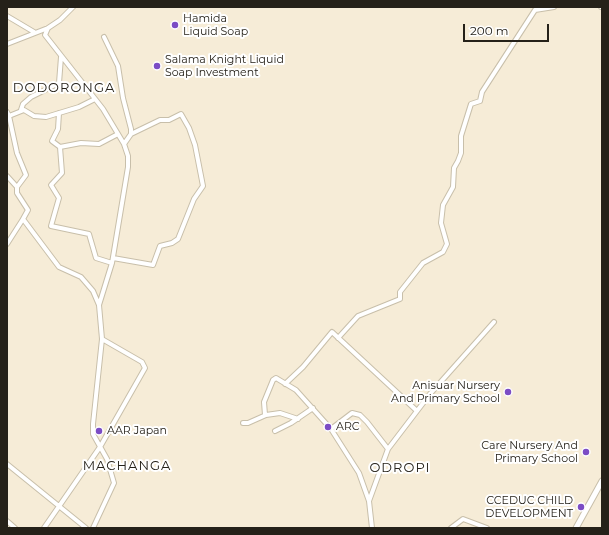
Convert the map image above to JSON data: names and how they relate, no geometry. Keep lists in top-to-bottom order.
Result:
{
  "districts": ["DODORONGA", "MACHANGA", "ODROPI"],
  "places": [
    "Hamida Liquid Soap",
    "Salama Knight Liquid Soap Investment",
    "Anisuar Nursery And Primary School",
    "ARC",
    "AAR Japan",
    "Care Nursery And Primary School",
    "CCEDUC CHILD DEVELOPMENT"
  ],
  "scale_bar": "200 m"
}
